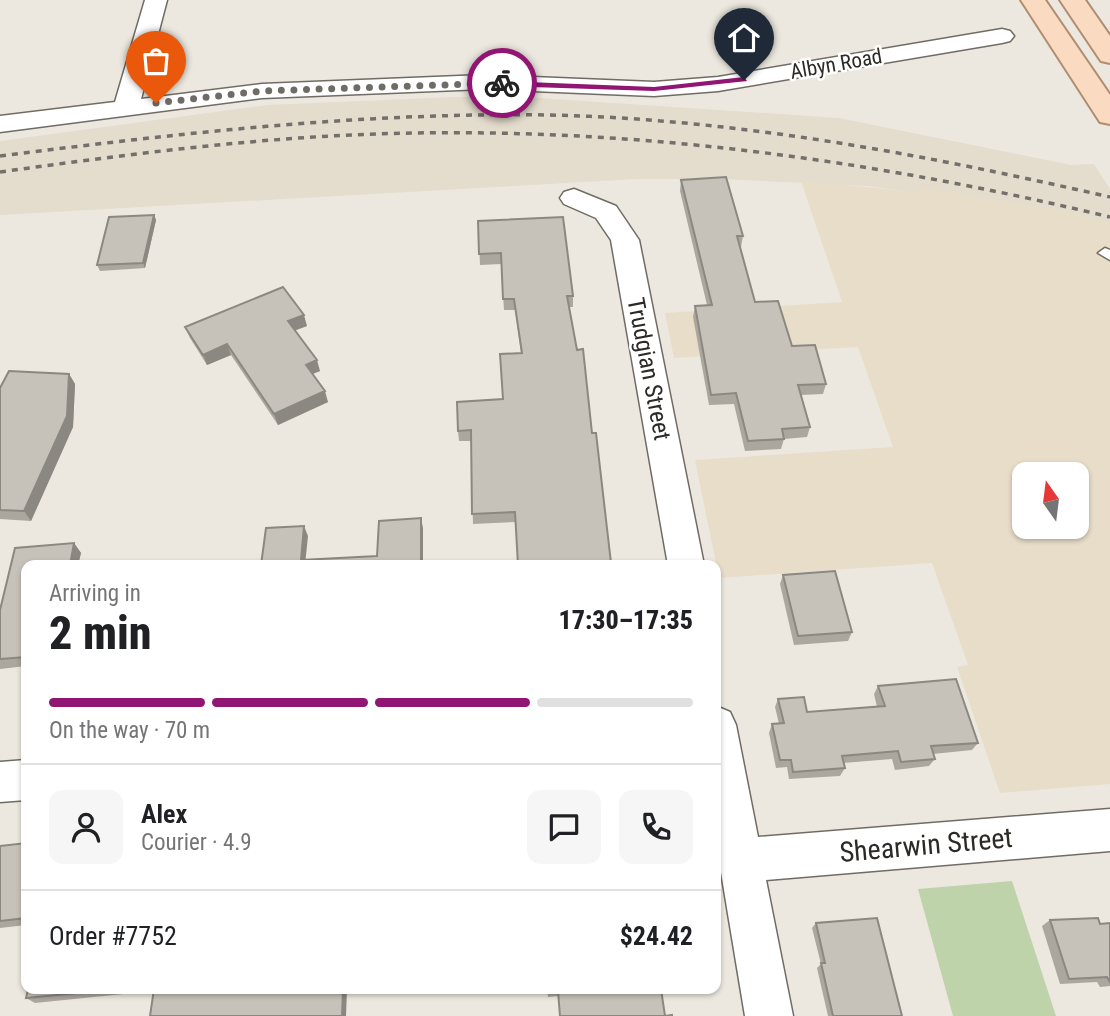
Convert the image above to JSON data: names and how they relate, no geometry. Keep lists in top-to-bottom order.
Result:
{
  "streets": {
    "street": ["Albyn Road", "Trudgian Street", "Shearwin Street"]
  },
  "north": "top",
  "page": {
    "heading": ["2 min", "Arriving in", "17:30–17:35"],
    "panel": [
      "Alex",
      "Courier · 4.9",
      "Order #7752",
      "$24.42"
    ],
    "bar": "On the way · 70 m"
  }
}
